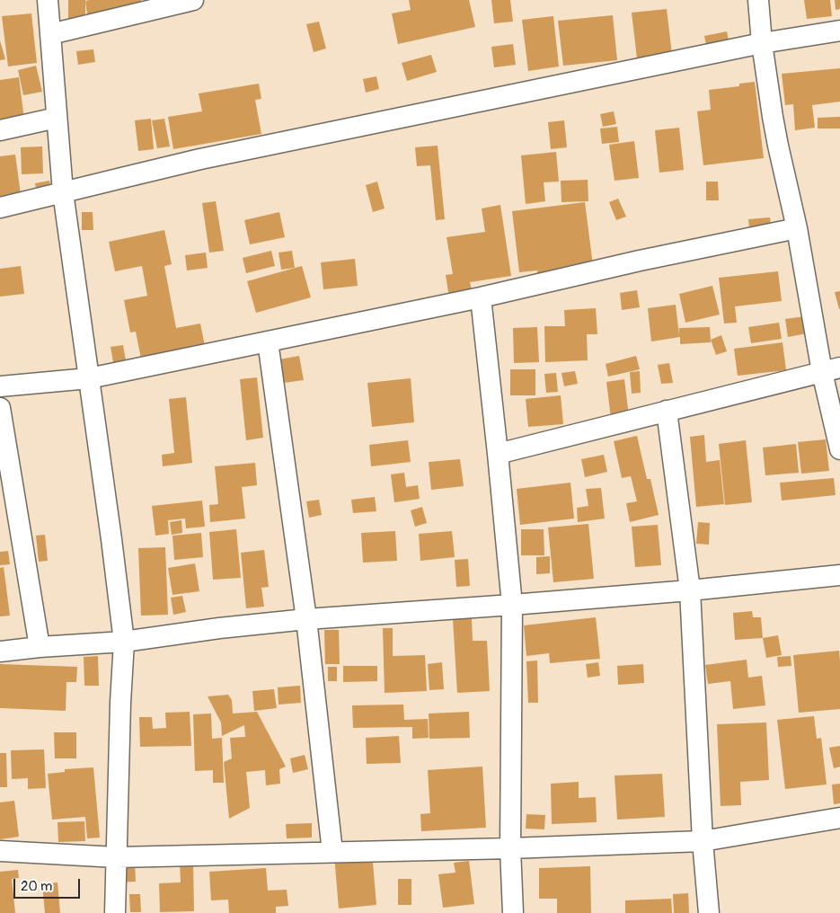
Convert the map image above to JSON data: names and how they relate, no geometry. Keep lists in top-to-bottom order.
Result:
{
  "scale_bar": "20 m"
}
